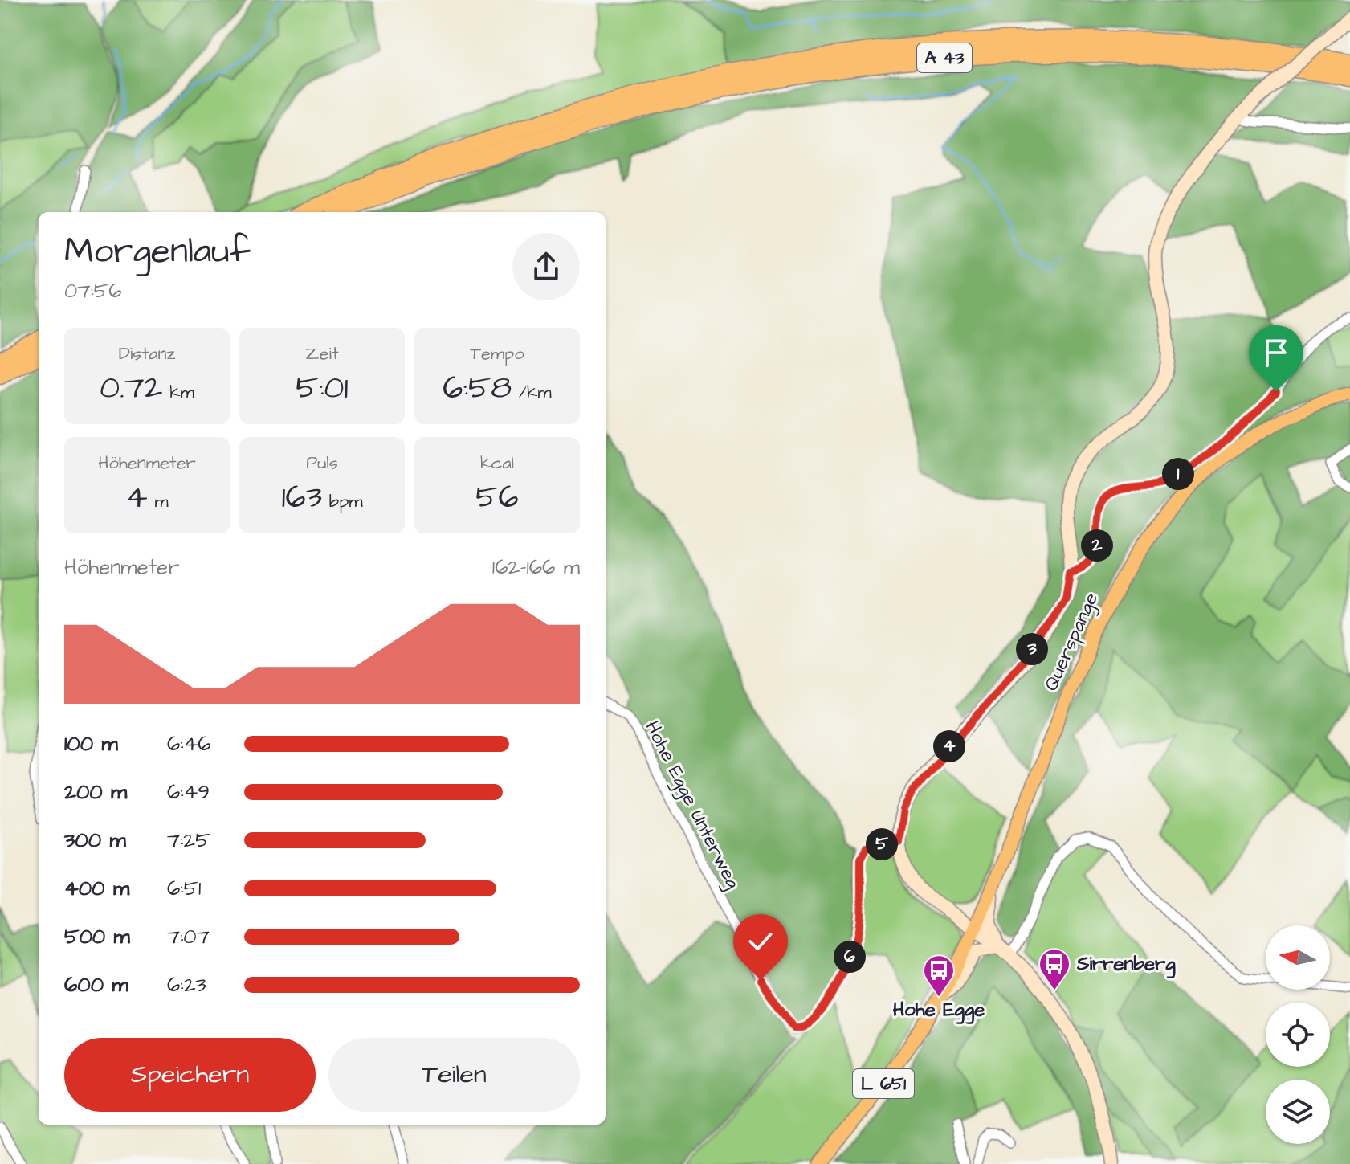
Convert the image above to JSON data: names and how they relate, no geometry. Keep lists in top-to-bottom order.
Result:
{
  "streets": {
    "highway": ["A 43"],
    "main road": ["Querspange", "L 651"],
    "street": ["Hohe Egge Unterweg"]
  },
  "crossings": [
    ["Querspange", "L 651"]
  ],
  "places": {
    "bus stop": ["Sirrenberg", "Hohe Egge"]
  },
  "north": "left",
  "page": {
    "heading": ["Morgenlauf", "07:56"],
    "stats": [
      ["Distanz", "0.72 km"],
      ["Zeit", "5:01"],
      ["Tempo", "6:58 /km"],
      ["Höhenmeter", "4 m"],
      ["Puls", "163 bpm"],
      ["kcal", "56"]
    ],
    "pins": [
      "1",
      "2",
      "3",
      "4",
      "5",
      "6"
    ],
    "chart": ["Höhenmeter", "162–166 m"],
    "list": [
      {
        "name": "100 m",
        "note": "6:46"
      },
      {
        "name": "200 m",
        "note": "6:49"
      },
      {
        "name": "300 m",
        "note": "7:25"
      },
      {
        "name": "400 m",
        "note": "6:51"
      },
      {
        "name": "500 m",
        "note": "7:07"
      },
      {
        "name": "600 m",
        "note": "6:23"
      }
    ],
    "buttons": ["Speichern", "Teilen"]
  }
}
